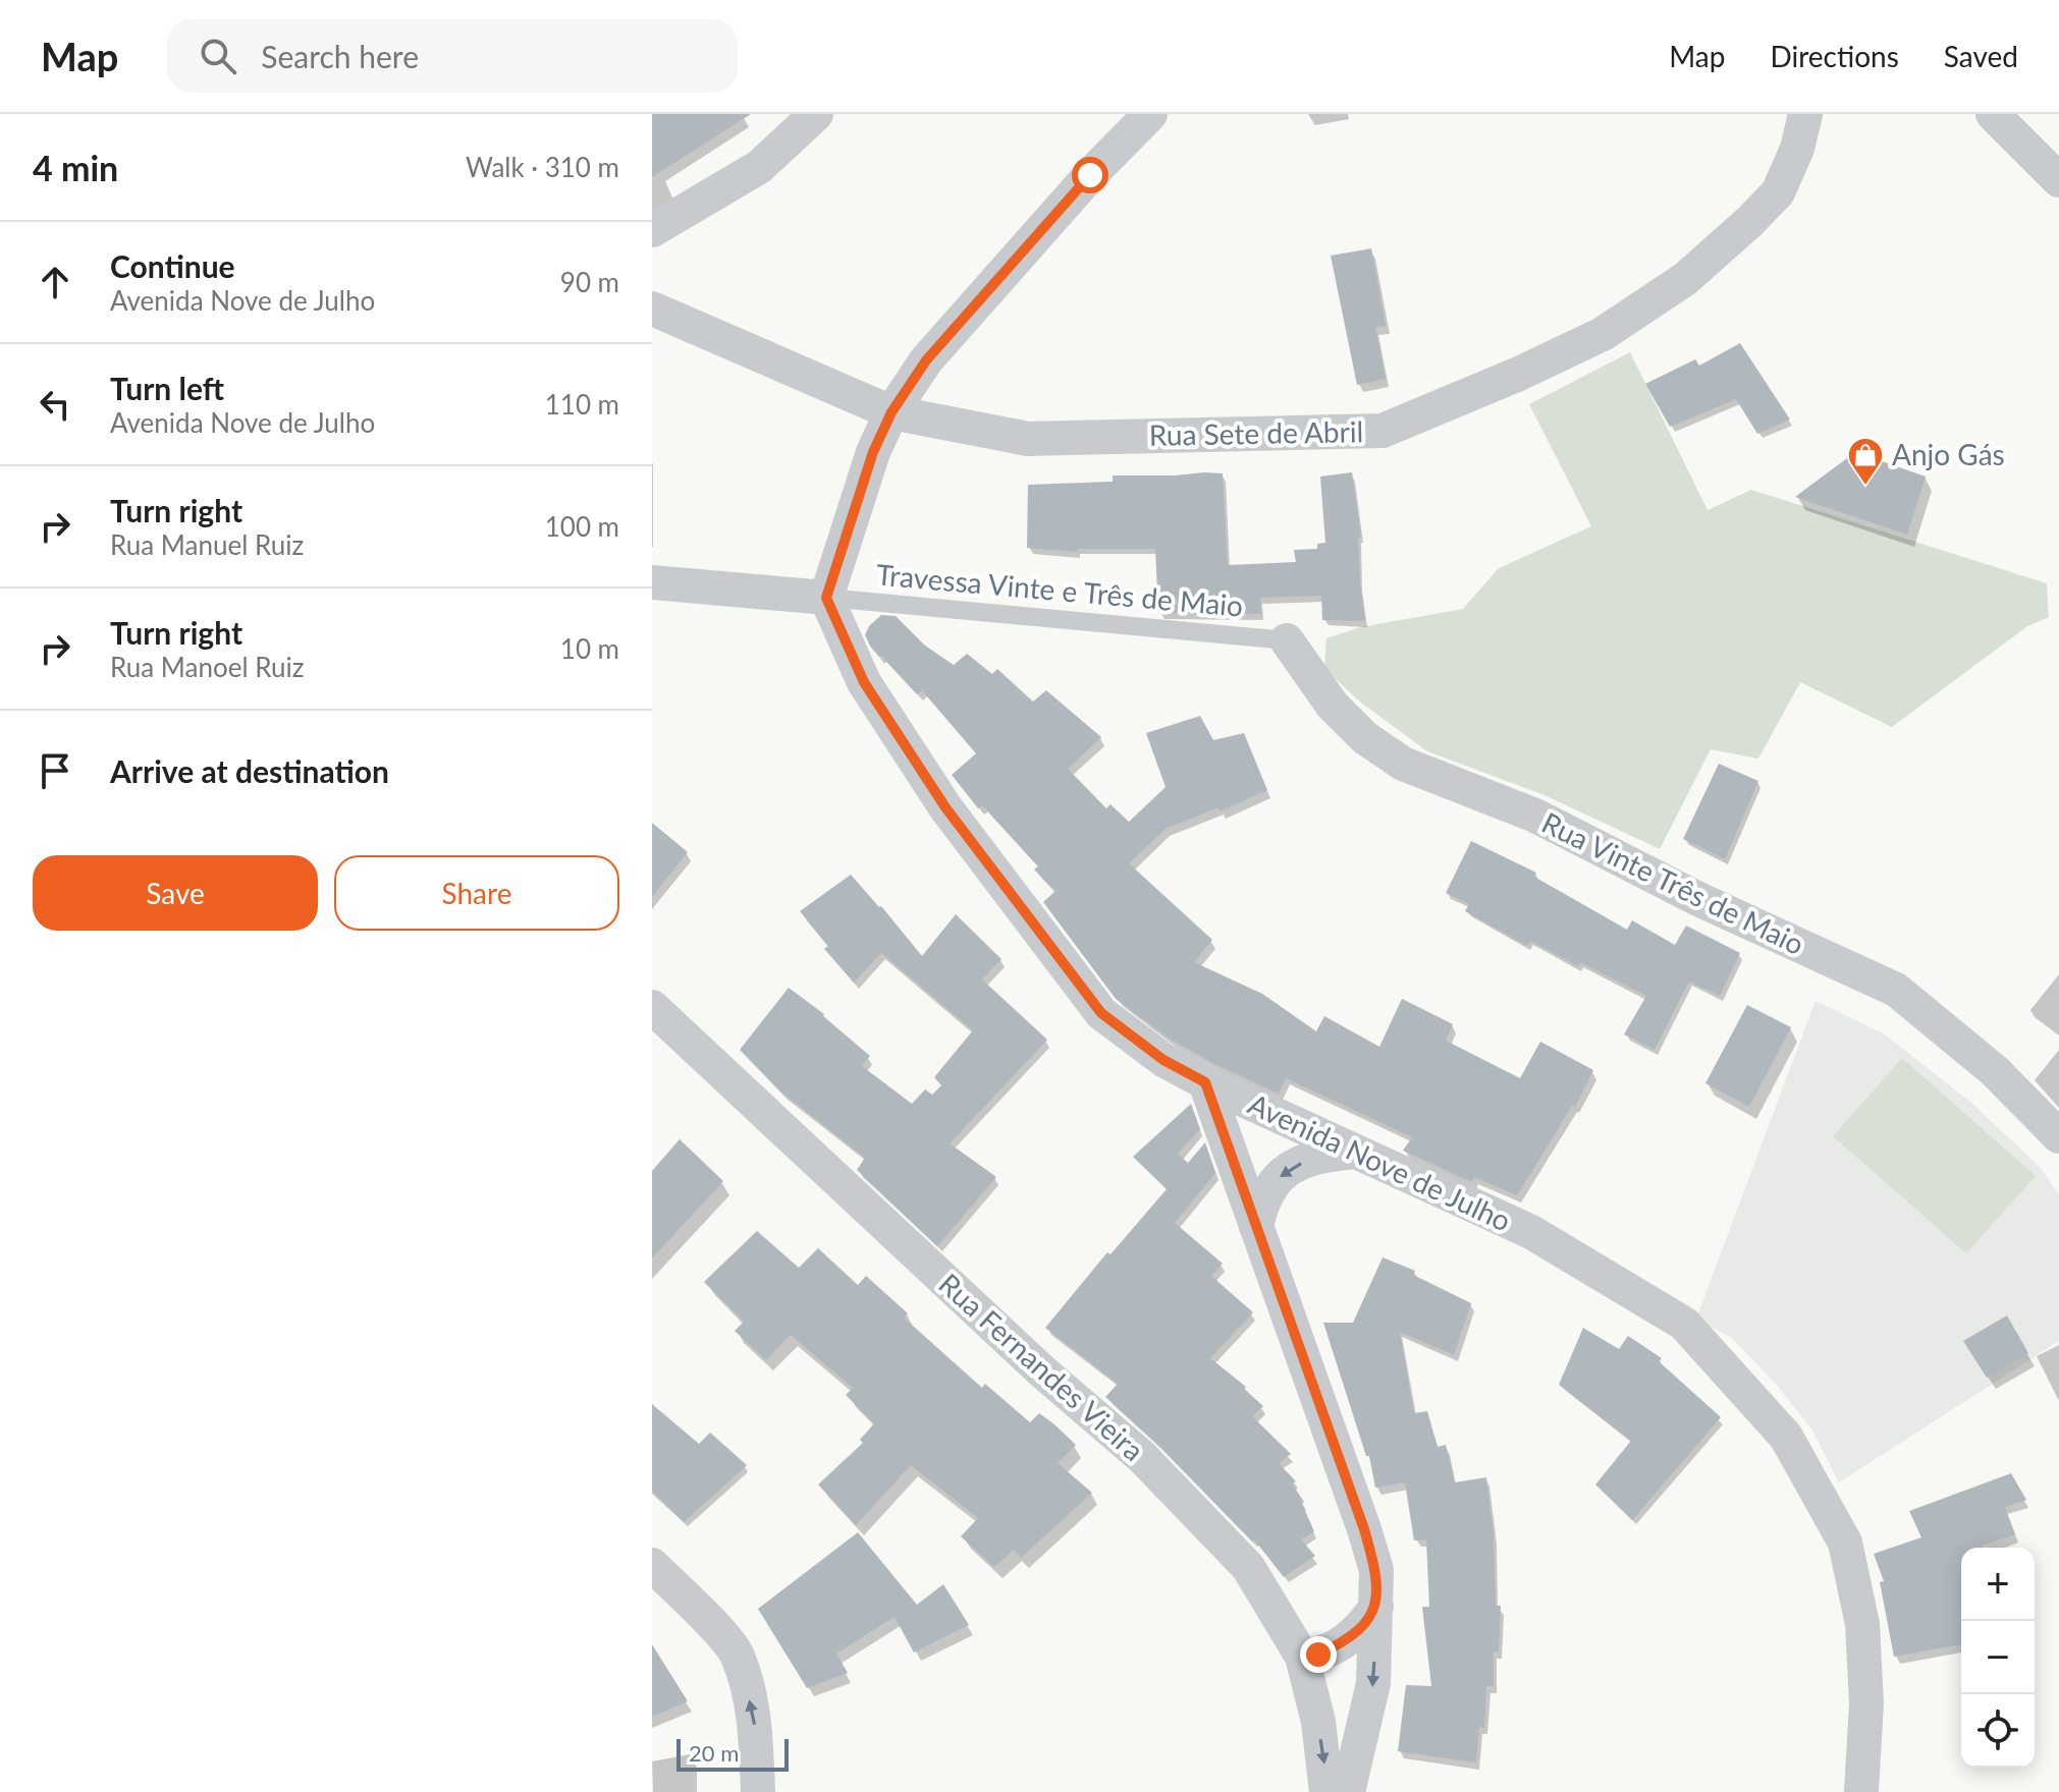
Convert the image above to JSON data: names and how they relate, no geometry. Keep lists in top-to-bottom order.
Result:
{
  "streets": {
    "street": [
      "Rua Sete de Abril",
      "Rua Vinte Três de Maio",
      "Avenida Nove de Julho",
      "Rua Fernandes Vieira"
    ],
    "lane": ["Travessa Vinte e Três de Maio"]
  },
  "crossings": [
    ["Travessa Vinte e Três de Maio", "Rua Vinte Três de Maio"],
    ["Travessa Vinte e Três de Maio", "Avenida Nove de Julho"]
  ],
  "places": {
    "shop": ["Anjo Gás"]
  },
  "scale_bar": "20 m",
  "page": {
    "header": "Map",
    "search": "Search here",
    "nav": ["Map", "Directions", "Saved"],
    "heading": ["4 min", "Walk · 310 m"],
    "list": [
      ["Continue", "Avenida Nove de Julho", "90 m"],
      ["Turn left", "Avenida Nove de Julho", "110 m"],
      ["Turn right", "Rua Manuel Ruiz", "100 m"],
      ["Turn right", "Rua Manoel Ruiz", "10 m"],
      "Arrive at destination"
    ],
    "buttons": ["Save", "Share"],
    "map_buttons": ["+", "−"],
    "scale": "20 m"
  }
}
